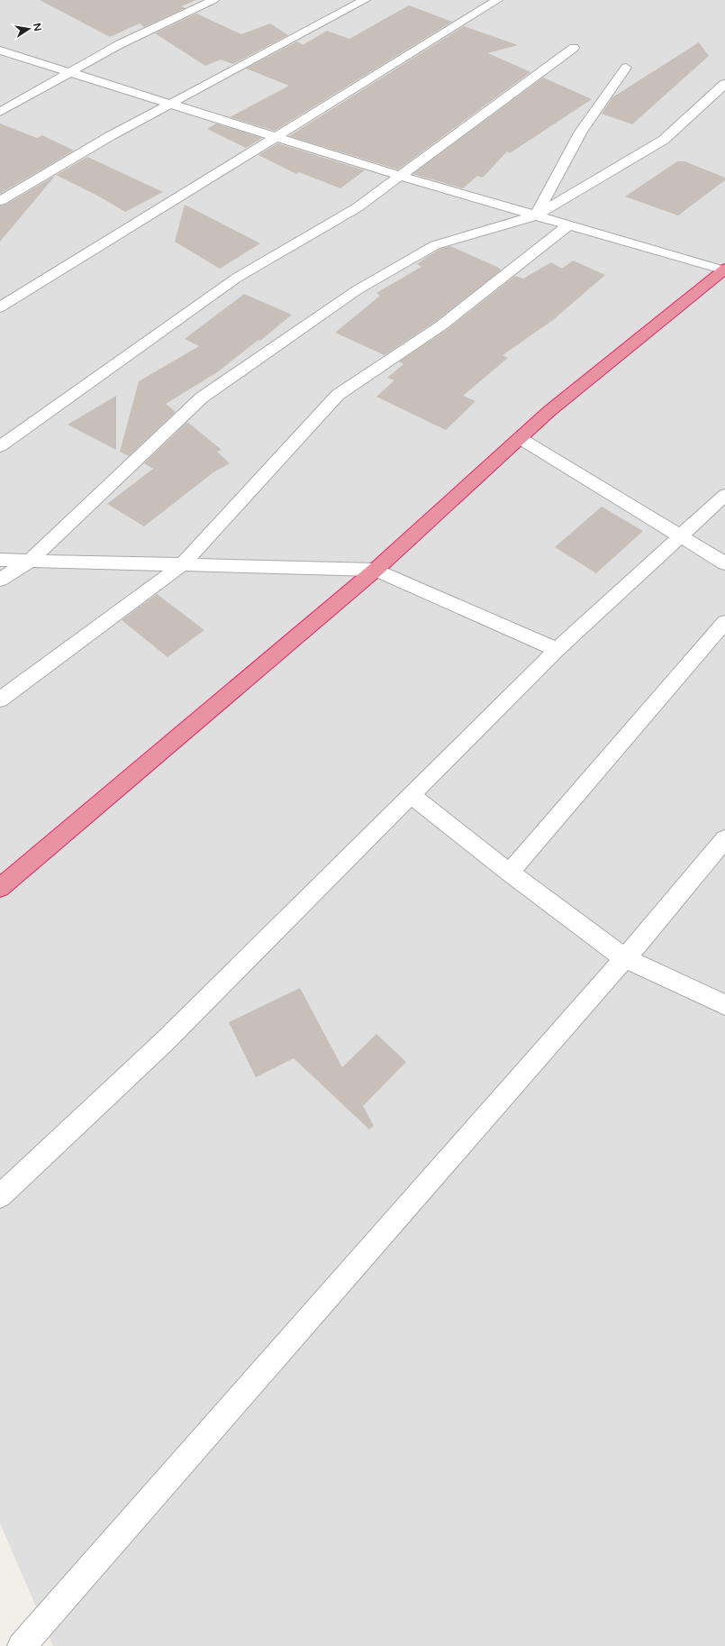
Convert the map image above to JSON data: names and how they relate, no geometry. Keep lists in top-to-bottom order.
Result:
{
  "north": "right"
}
